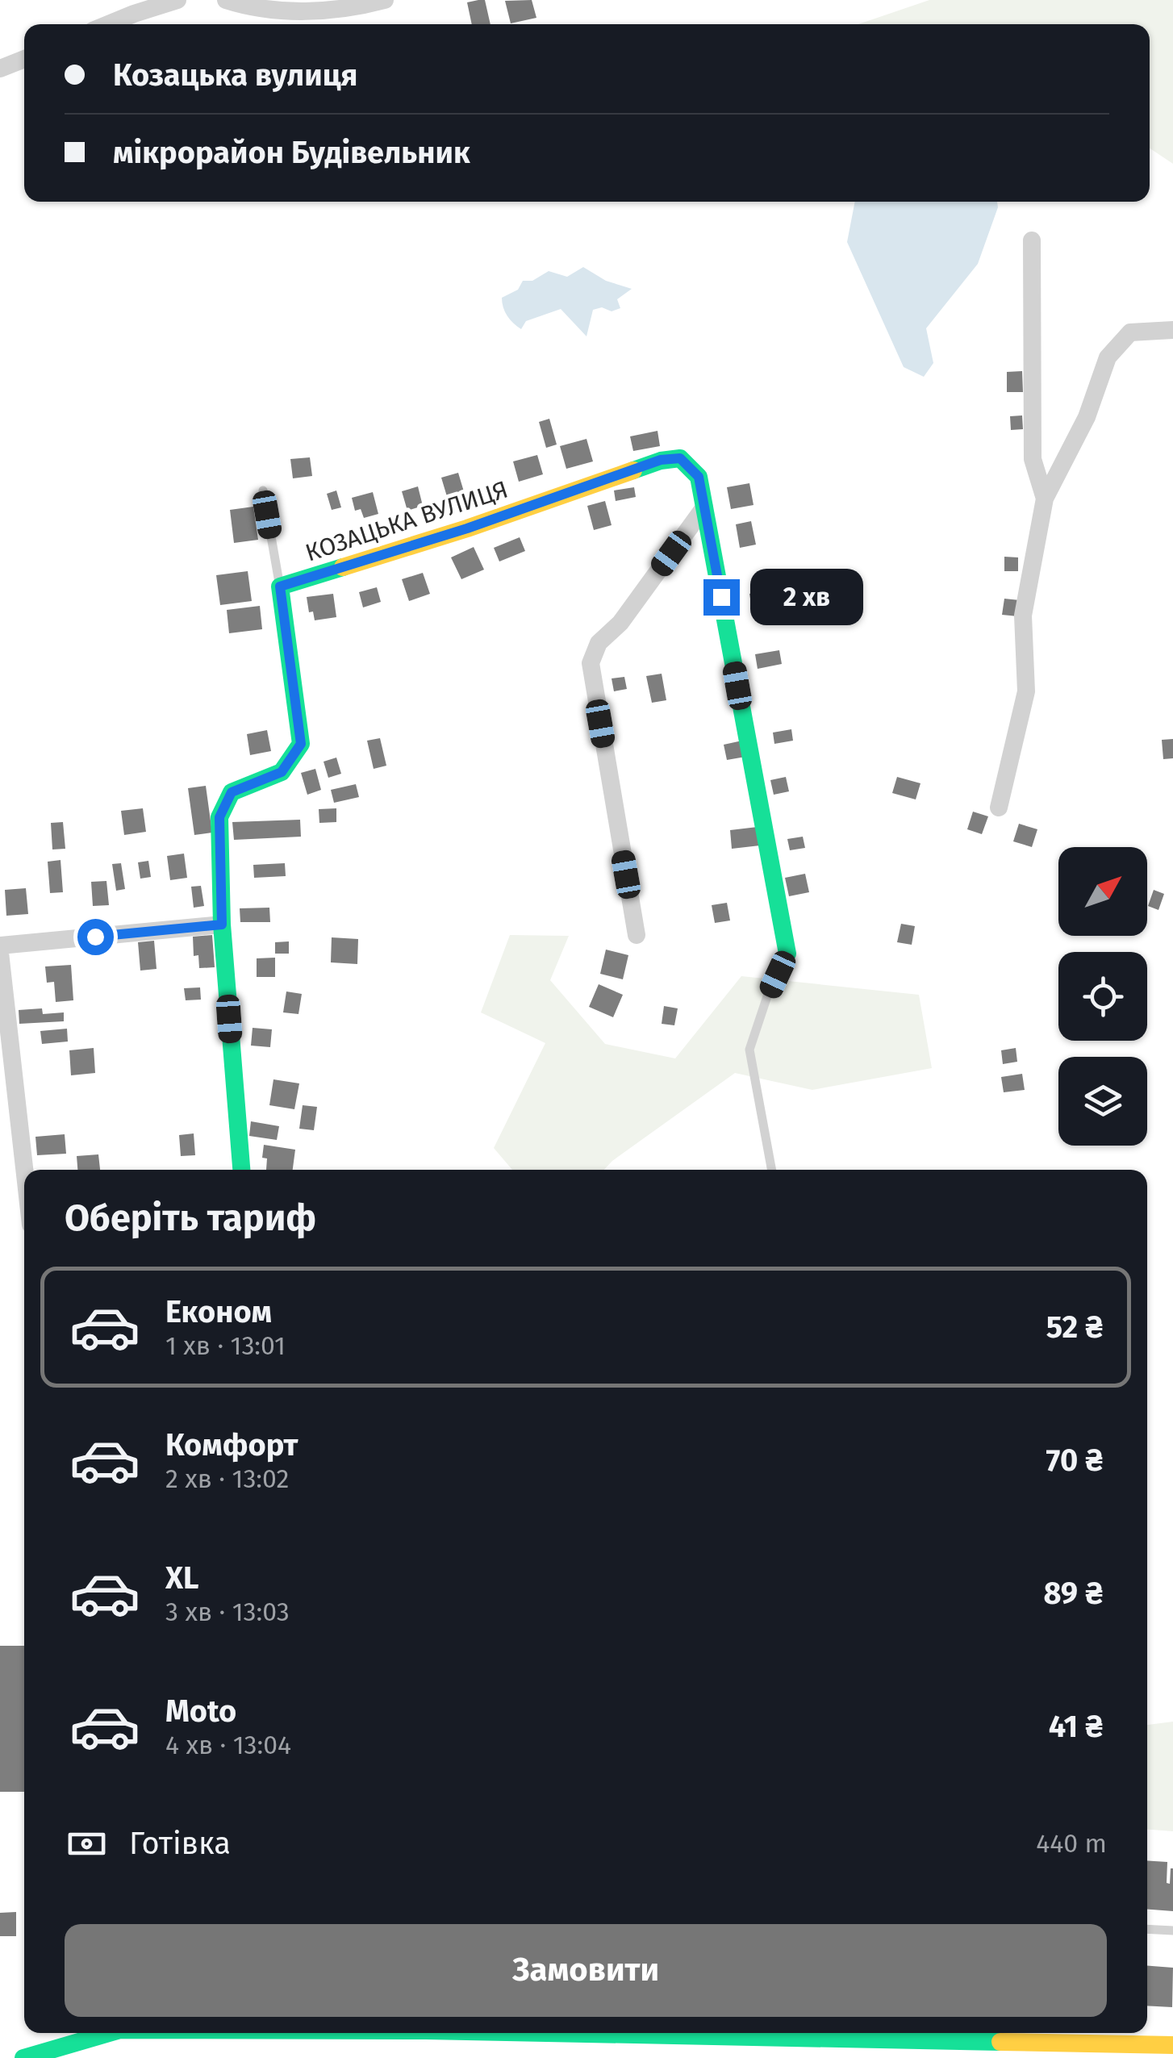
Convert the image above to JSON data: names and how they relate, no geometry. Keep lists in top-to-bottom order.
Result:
{
  "streets": {
    "street": ["КОЗАЦЬКА ВУЛИЦЯ"]
  },
  "north": "top right",
  "page": {
    "banner": ["Козацька вулиця", "мікрорайон Будівельник"],
    "bubble": "2 хв",
    "heading": "Оберіть тариф",
    "list": [
      {
        "name": "Економ",
        "note": "1 хв · 13:01",
        "value": "52 ₴"
      },
      {
        "name": "Комфорт",
        "note": "2 хв · 13:02",
        "value": "70 ₴"
      },
      {
        "name": "XL",
        "note": "3 хв · 13:03",
        "value": "89 ₴"
      },
      {
        "name": "Moto",
        "note": "4 хв · 13:04",
        "value": "41 ₴"
      }
    ],
    "pay": ["Готівка", "440 m"],
    "buttons": "Замовити"
  }
}
